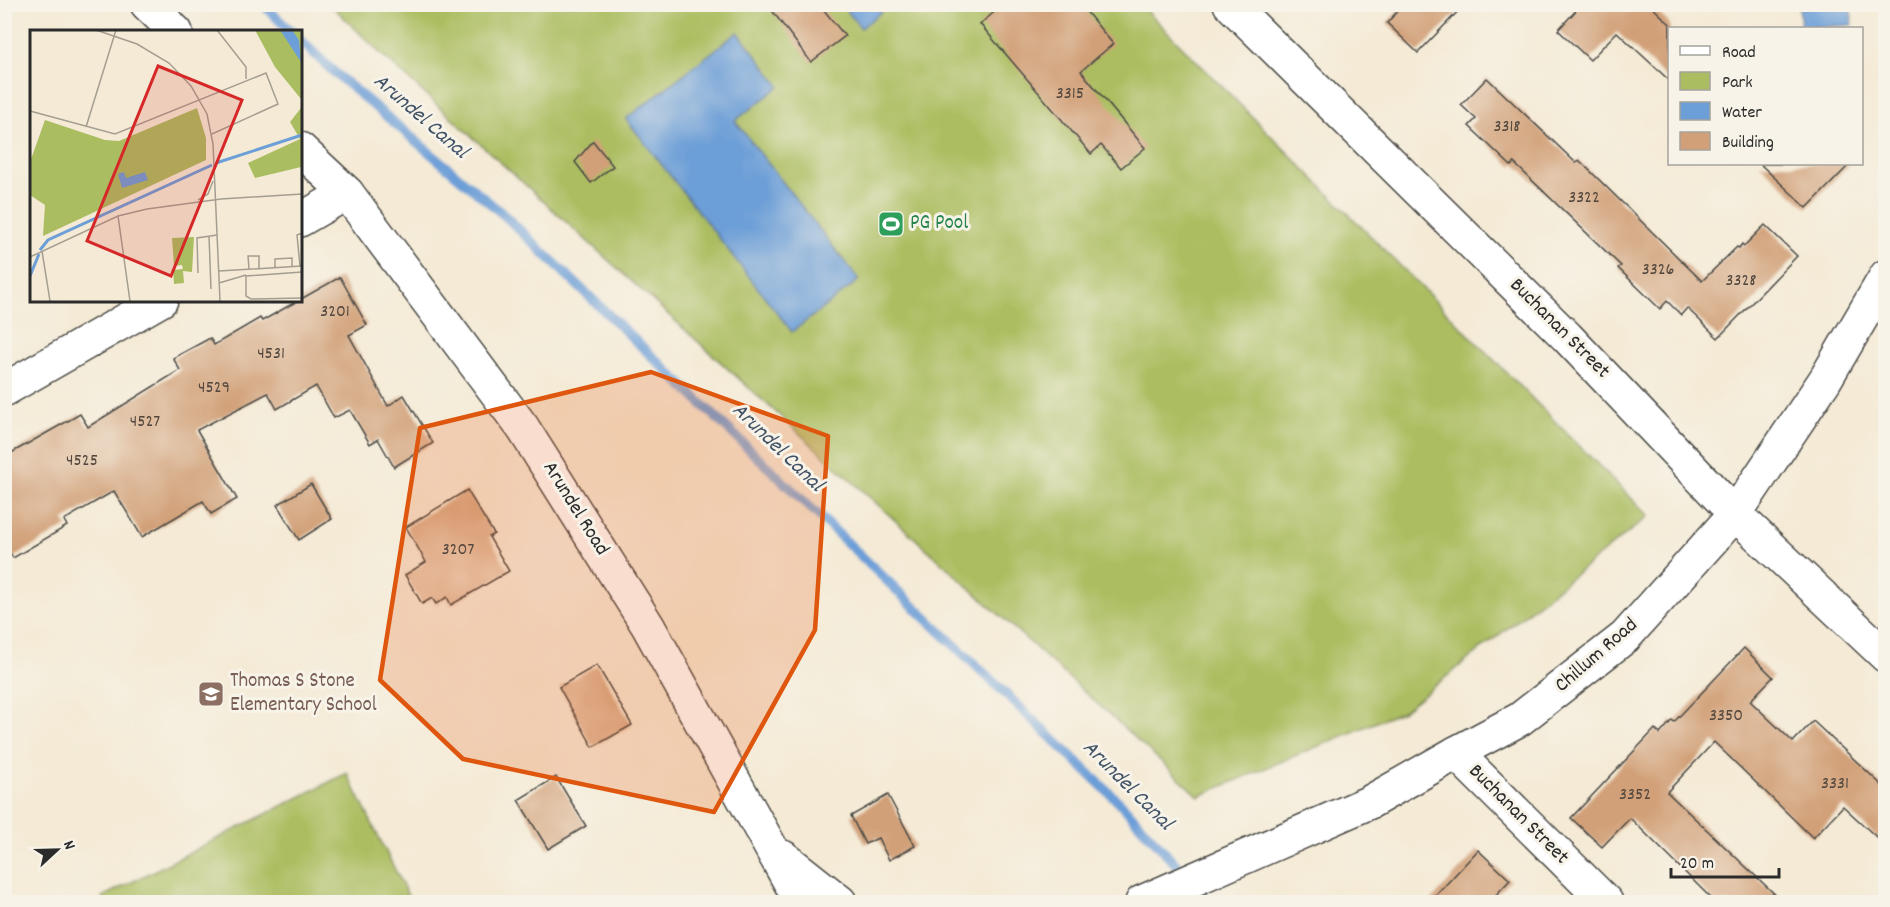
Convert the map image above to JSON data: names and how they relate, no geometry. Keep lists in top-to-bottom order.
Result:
{
  "streets": {
    "street": ["Buchanan Street", "Arundel Road", "Chillum Road"]
  },
  "crossings": [
    ["Buchanan Street", "Chillum Road"]
  ],
  "water": ["Arundel Canal"],
  "places": {
    "sports": ["PG Pool"],
    "school or university": ["Thomas S Stone Elementary School"]
  },
  "house_numbers": [
    "3315",
    "3318",
    "3322",
    "3326",
    "3328",
    "3201",
    "4531",
    "4529",
    "4527",
    "4525",
    "3207",
    "3350",
    "3331",
    "3352"
  ],
  "legend": [
    "Road",
    "Park",
    "Water",
    "Building"
  ],
  "scale_bar": "20 m",
  "north": "right"
}
